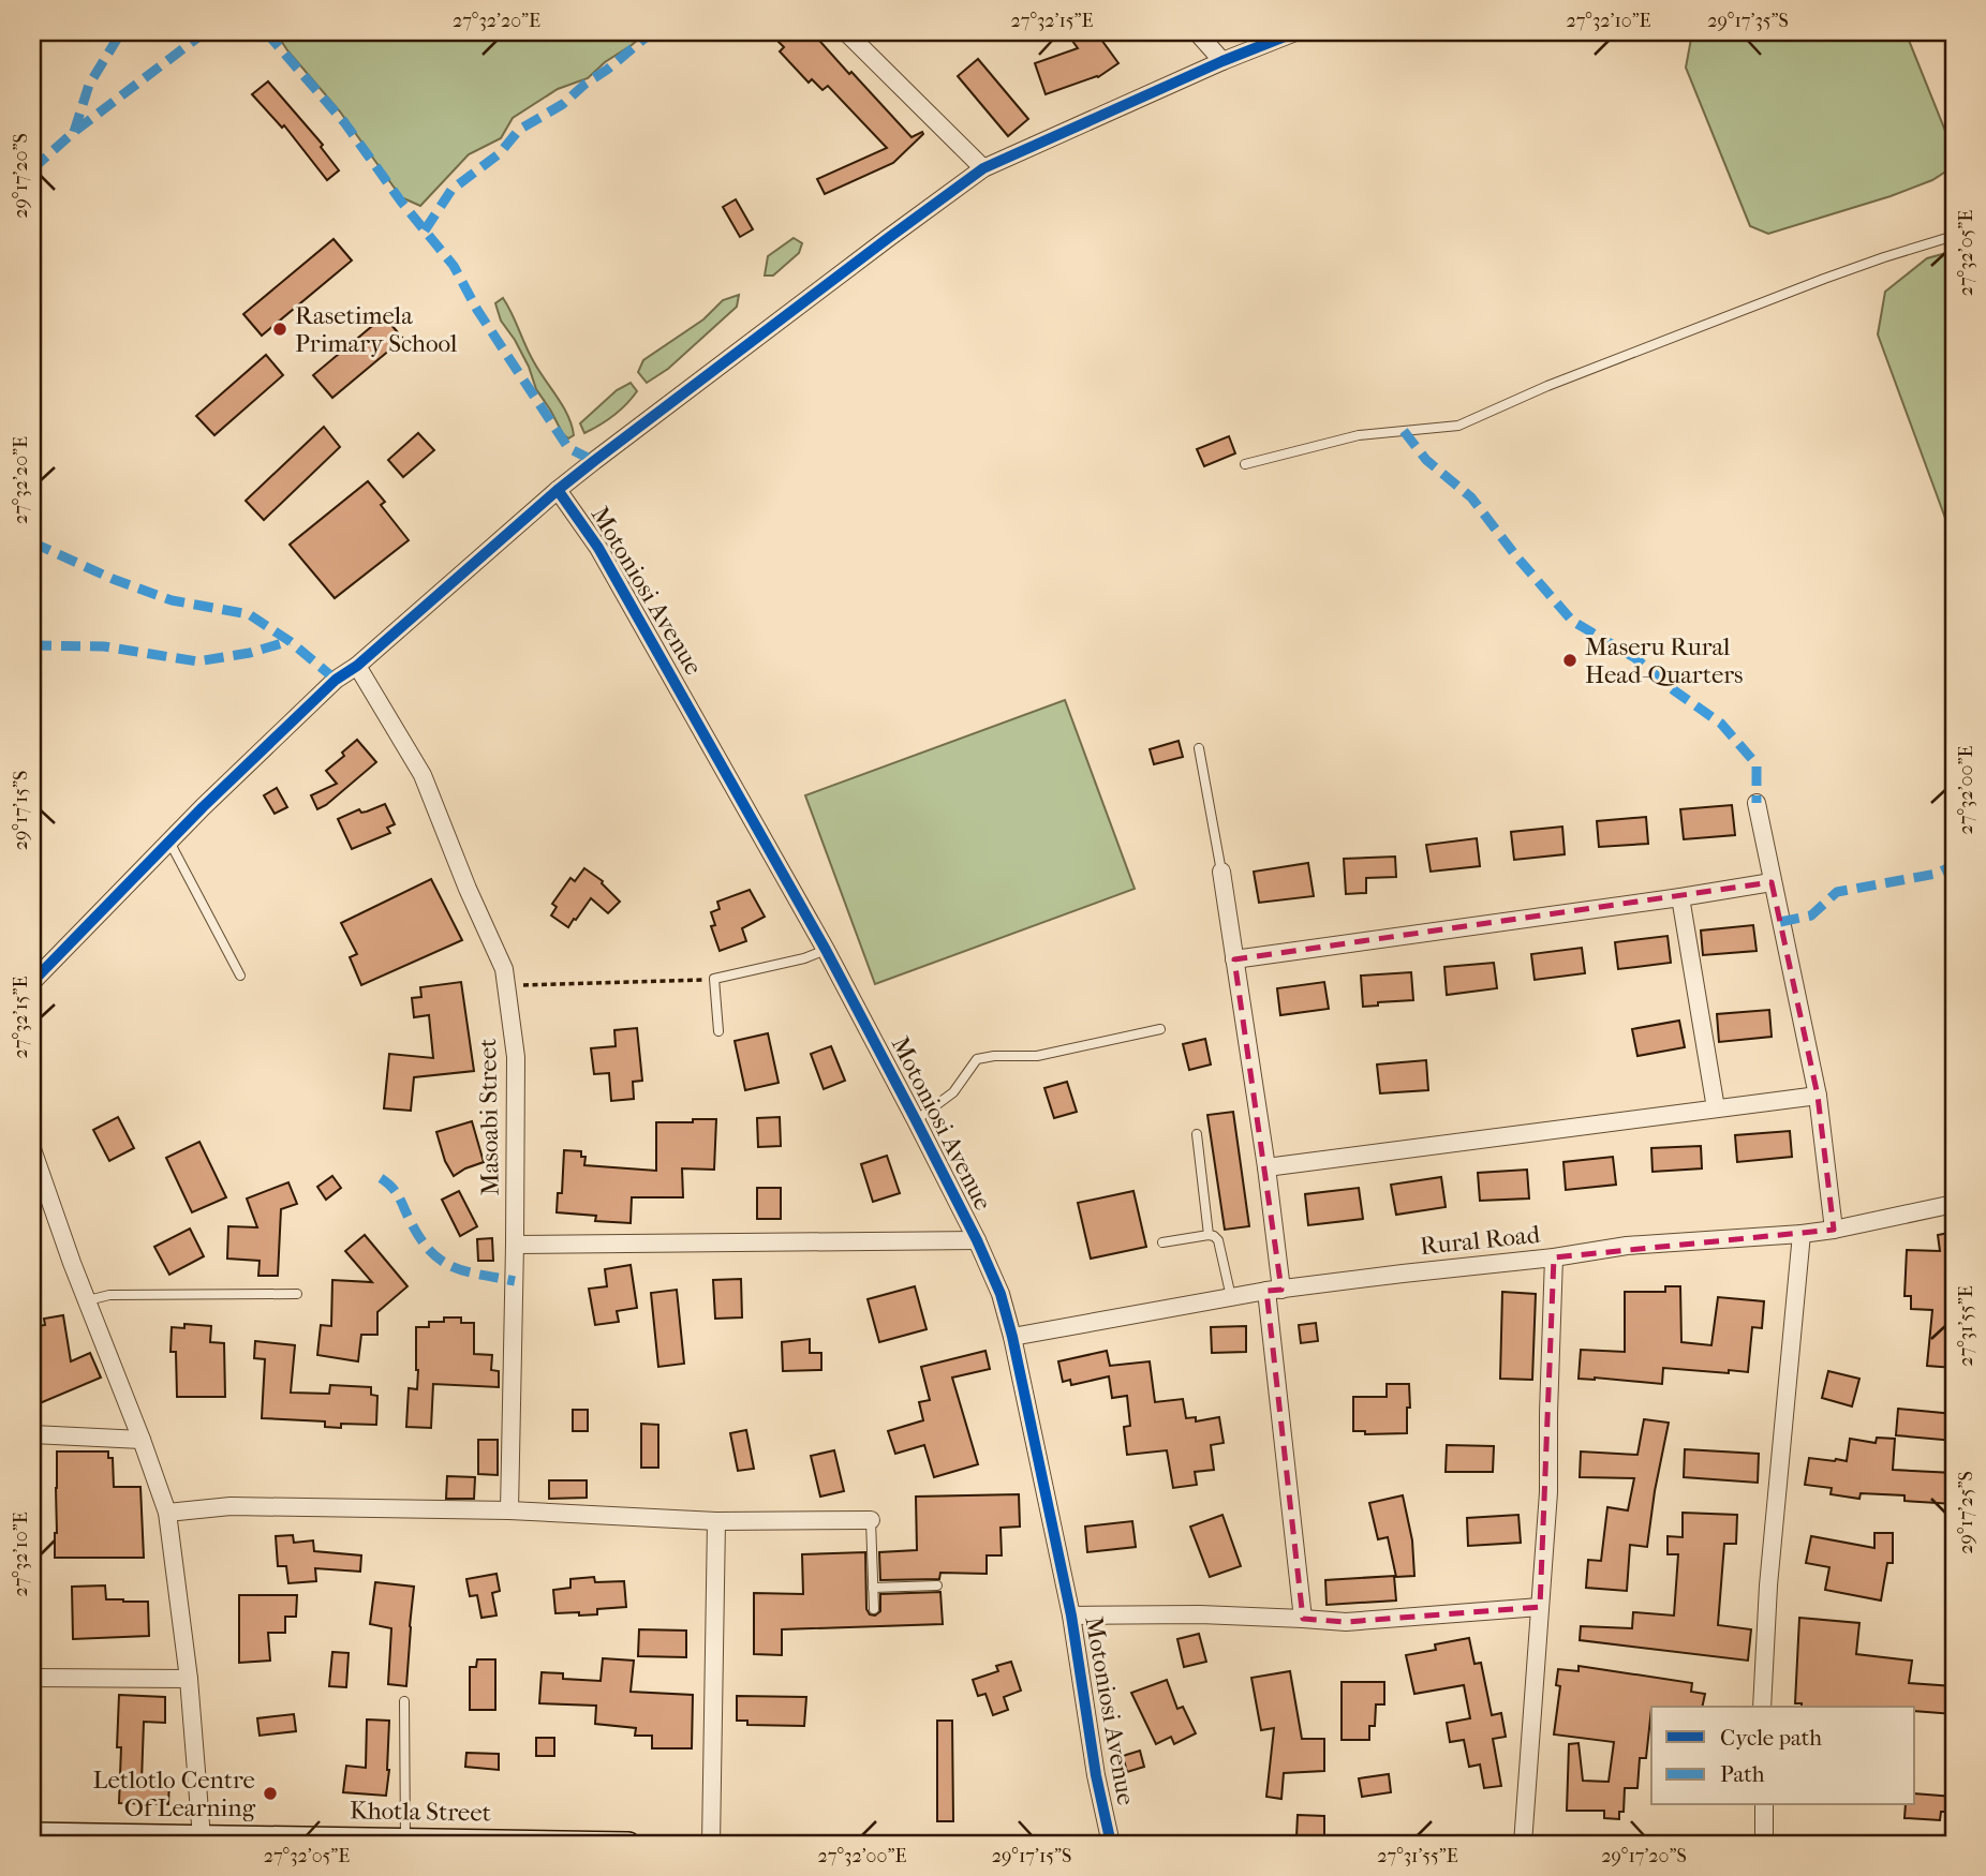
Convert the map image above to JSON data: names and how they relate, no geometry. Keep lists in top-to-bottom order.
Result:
{
  "streets": {
    "street": [
      "Motoniosi Avenue",
      "Masoabi Street",
      "Rural Road",
      "Khotla Street"
    ]
  },
  "crossings": [
    ["Motoniosi Avenue", "Rural Road"]
  ],
  "places": ["Rasetimela Primary School", "Maseru Rural Head-Quarters", "Letlotlo Centre Of Learning"],
  "legend": ["Cycle path", "Path"],
  "coordinates": [
    "27°32'20\"E",
    "27°32'15\"E",
    "27°32'10\"E",
    "29°17'35\"S",
    "29°17'20\"S",
    "27°32'05\"E",
    "27°32'00\"E",
    "29°17'15\"S",
    "27°31'55\"E",
    "29°17'25\"S"
  ]
}
